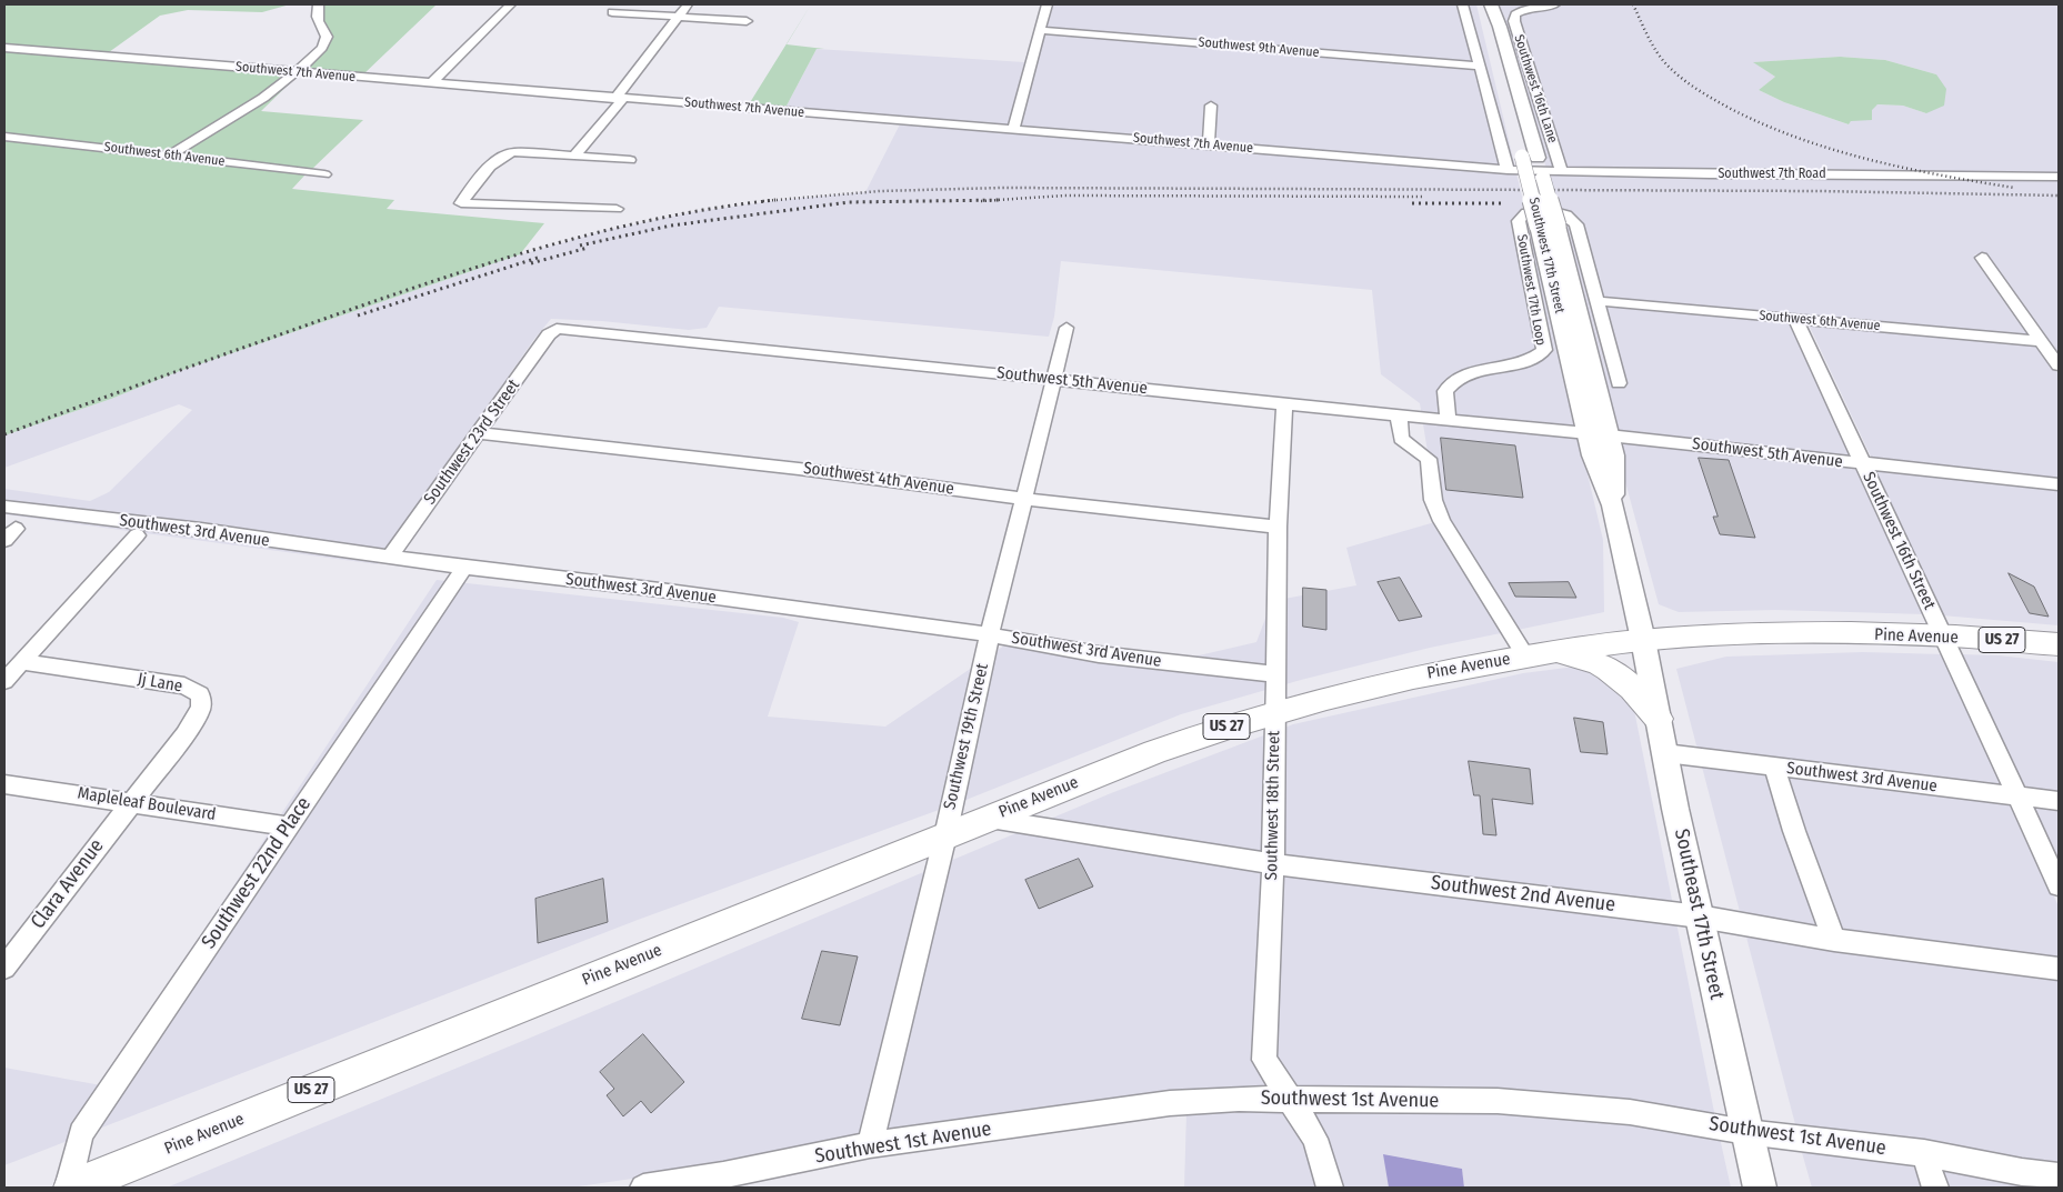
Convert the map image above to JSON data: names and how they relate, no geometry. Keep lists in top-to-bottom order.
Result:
{
  "streets": {
    "highway": ["Pine Avenue", "US 27"],
    "main road": ["Southwest 17th Street", "Southeast 17th Street"],
    "street": [
      "Southwest 9th Avenue",
      "Southwest 7th Avenue",
      "Southwest 16th Lane",
      "Southwest 6th Avenue",
      "Southwest 7th Road",
      "Southwest 17th Loop",
      "Southwest 5th Avenue",
      "Southwest 23rd Street",
      "Southwest 4th Avenue",
      "Southwest 3rd Avenue",
      "Southwest 16th Street",
      "Jj Lane",
      "Southwest 19th Street",
      "Mapleleaf Boulevard",
      "Southwest 18th Street",
      "Southwest 22nd Place",
      "Clara Avenue",
      "Southwest 2nd Avenue",
      "Southwest 1st Avenue"
    ]
  },
  "crossings": [
    ["Southwest 7th Avenue", "Southwest 7th Road"],
    ["Southwest 16th Lane", "Southwest 7th Road"],
    ["Southwest 6th Avenue", "Southwest 17th Loop"],
    ["Southwest 6th Avenue", "Southwest 16th Street"],
    ["Southwest 17th Street", "Southwest 5th Avenue"],
    ["Southwest 17th Street", "Pine Avenue"],
    ["Southwest 17th Street", "Southeast 17th Street"],
    ["Southwest 17th Loop", "Southwest 5th Avenue"],
    ["Southwest 5th Avenue", "Southwest 23rd Street"],
    ["Southwest 5th Avenue", "Southwest 16th Street"],
    ["Southwest 5th Avenue", "Southwest 19th Street"],
    ["Southwest 5th Avenue", "Southwest 18th Street"],
    ["Southwest 23rd Street", "Southwest 4th Avenue"],
    ["Southwest 23rd Street", "Southwest 3rd Avenue"],
    ["Southwest 4th Avenue", "Southwest 19th Street"],
    ["Southwest 4th Avenue", "Southwest 18th Street"],
    ["Southwest 3rd Avenue", "Southwest 16th Street"],
    ["Southwest 3rd Avenue", "Southwest 19th Street"],
    ["Southwest 3rd Avenue", "Southwest 18th Street"],
    ["Southwest 3rd Avenue", "Southwest 22nd Place"],
    ["Southwest 3rd Avenue", "Southeast 17th Street"],
    ["Southwest 16th Street", "Pine Avenue"],
    ["Pine Avenue", "Southwest 19th Street"],
    ["Pine Avenue", "Southwest 18th Street"],
    ["Pine Avenue", "Southwest 2nd Avenue"],
    ["Pine Avenue", "Southeast 17th Street"],
    ["Jj Lane", "Mapleleaf Boulevard"],
    ["Jj Lane", "Clara Avenue"],
    ["Southwest 19th Street", "Southwest 1st Avenue"],
    ["Mapleleaf Boulevard", "Southwest 22nd Place"],
    ["Mapleleaf Boulevard", "Clara Avenue"],
    ["Southwest 18th Street", "Southwest 2nd Avenue"],
    ["Southwest 18th Street", "Southwest 1st Avenue"],
    ["Southwest 2nd Avenue", "Southeast 17th Street"],
    ["Southeast 17th Street", "Southwest 1st Avenue"]
  ]
}
